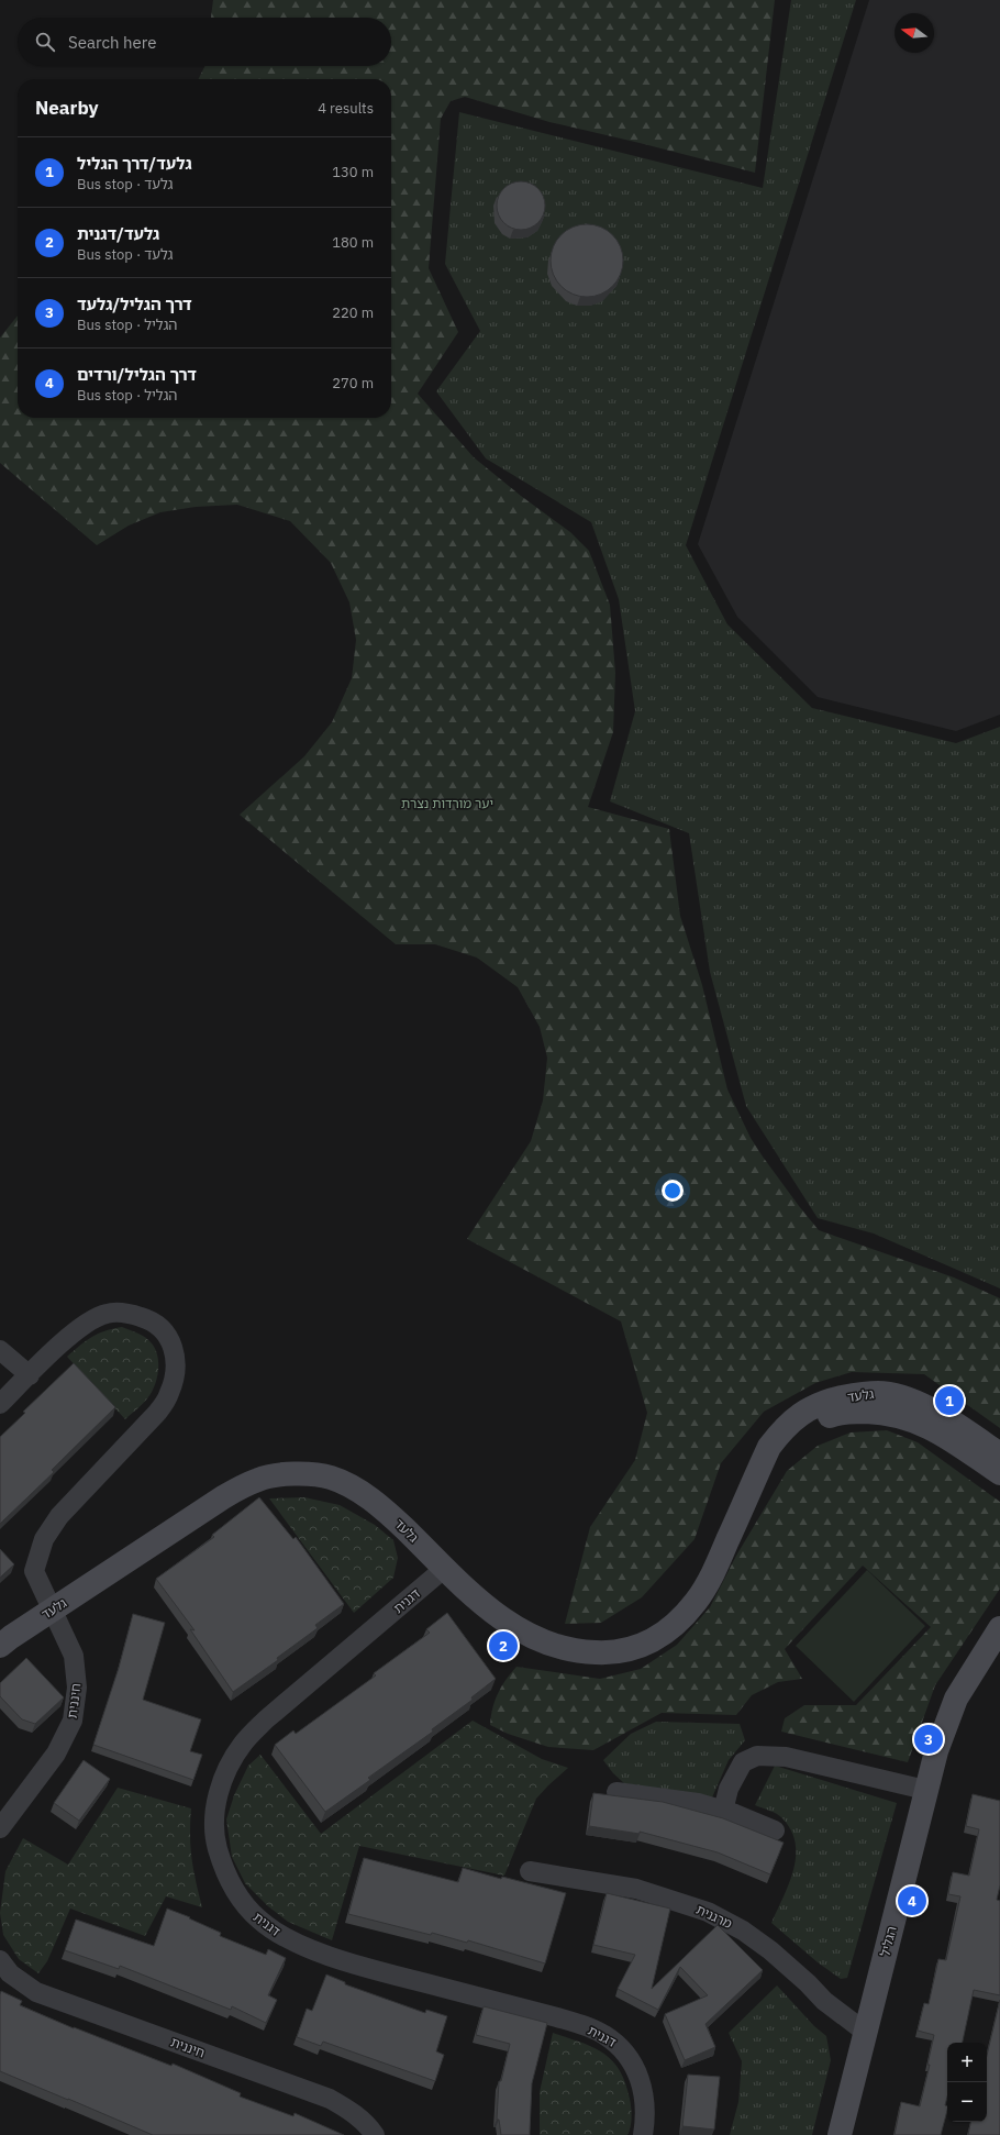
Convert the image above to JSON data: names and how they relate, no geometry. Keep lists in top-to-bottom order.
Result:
{
  "streets": {
    "street": [
      "גלעד",
      "דגנית",
      "חיננית",
      "מרגנית",
      "הגליל"
    ]
  },
  "crossings": [
    ["גלעד", "דגנית"],
    ["גלעד", "חיננית"],
    ["מרגנית", "הגליל"]
  ],
  "parks": ["יער מורדות נצרת"],
  "north": "left",
  "page": {
    "search": "Search here",
    "heading": ["Nearby", "4 results"],
    "list": [
      {
        "mark": "1",
        "name": "גלעד/דרך הגליל",
        "note": "Bus stop · גלעד",
        "value": "130 m"
      },
      {
        "mark": "2",
        "name": "גלעד/דגנית",
        "note": "Bus stop · גלעד",
        "value": "180 m"
      },
      {
        "mark": "3",
        "name": "דרך הגליל/גלעד",
        "note": "Bus stop · הגליל",
        "value": "220 m"
      },
      {
        "mark": "4",
        "name": "דרך הגליל/ורדים",
        "note": "Bus stop · הגליל",
        "value": "270 m"
      }
    ],
    "pins": [
      "1",
      "2",
      "3",
      "4"
    ],
    "map_buttons": ["+", "−"]
  }
}
